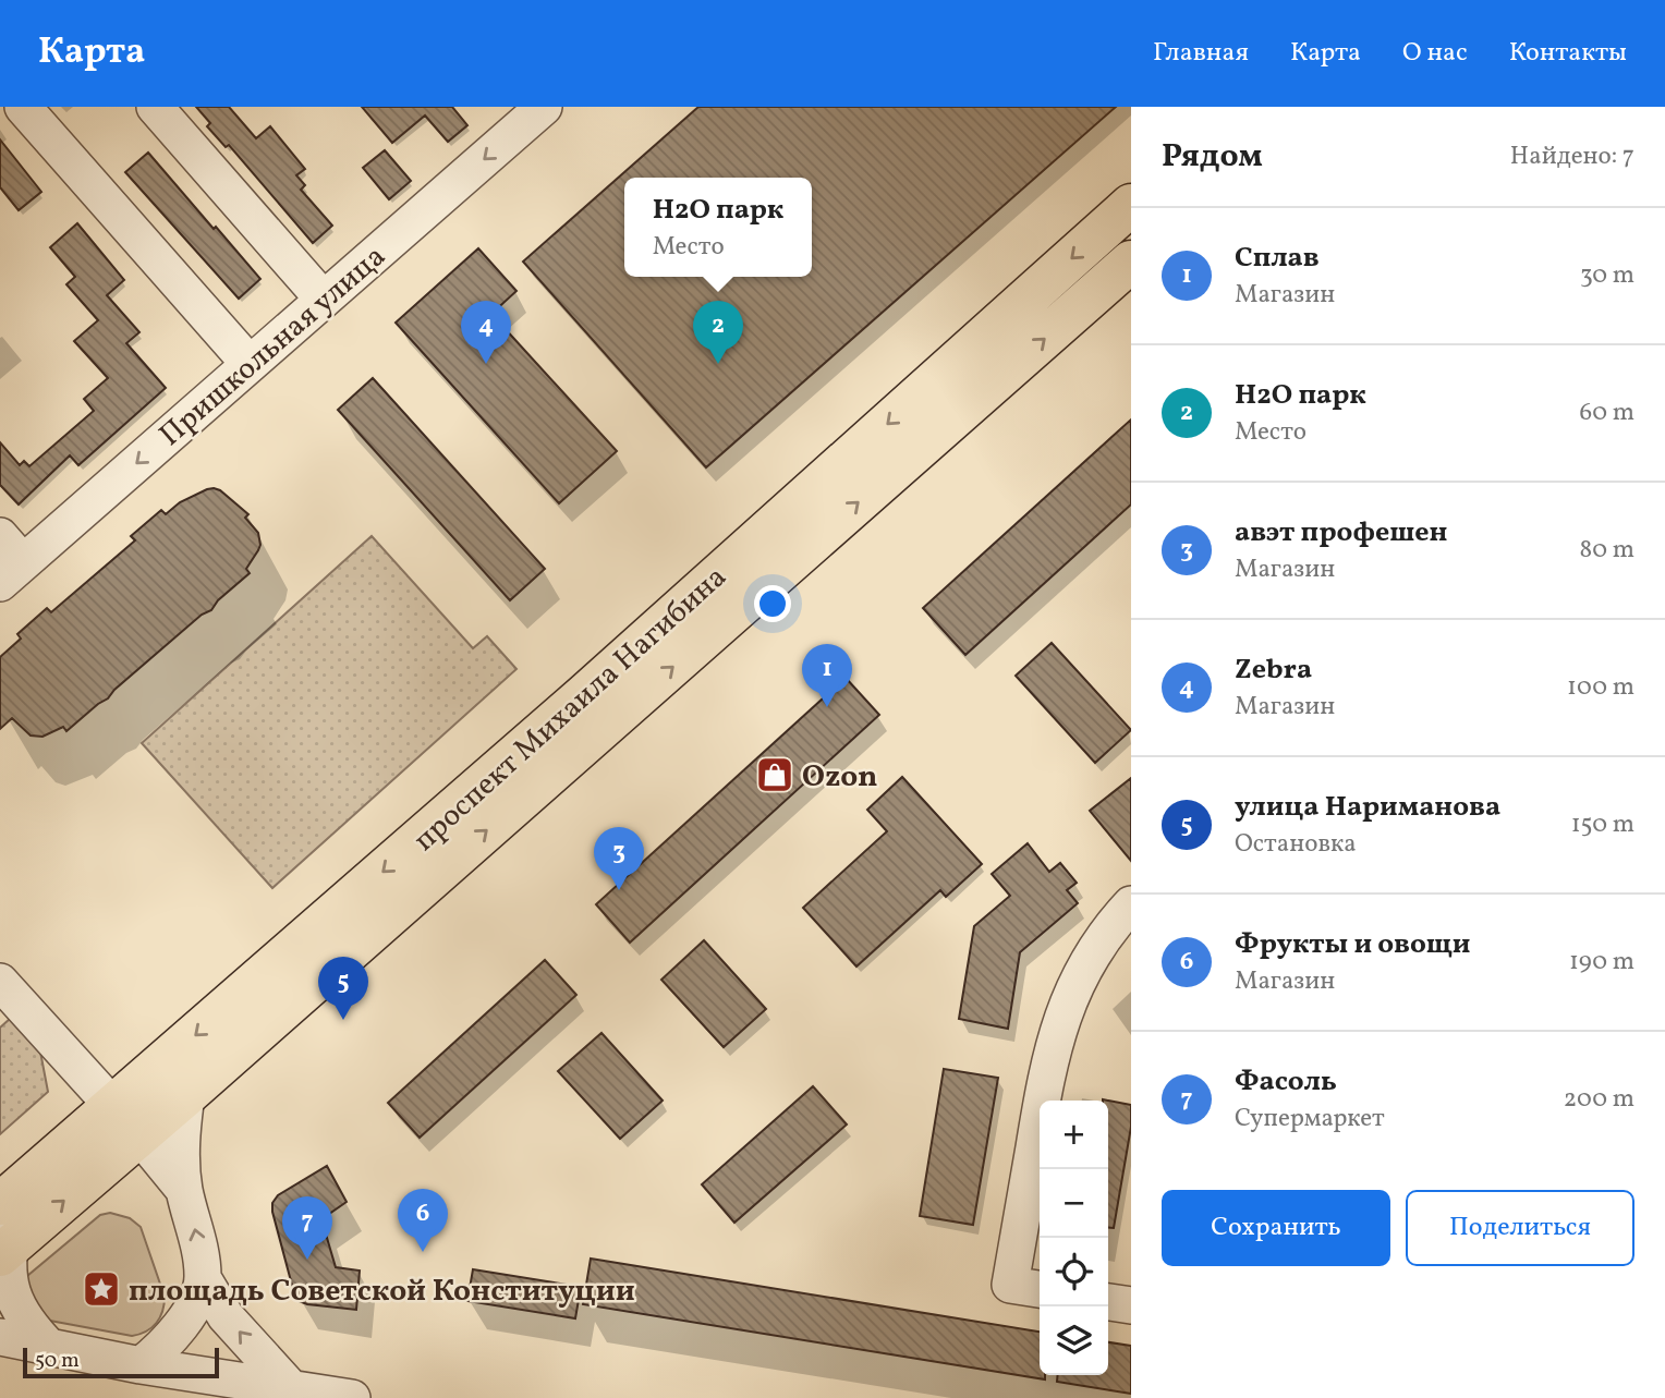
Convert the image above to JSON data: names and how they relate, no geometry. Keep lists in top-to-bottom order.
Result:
{
  "streets": {
    "main road": ["проспект Михаила Нагибина"],
    "street": ["Пришкольная улица"]
  },
  "one_way": ["Пришкольная улица"],
  "places": {
    "shop": ["Ozon"],
    "place": ["площадь Советской Конституции"]
  },
  "scale_bar": "50 m",
  "page": {
    "header": "Карта",
    "nav": [
      "Главная",
      "Карта",
      "О нас",
      "Контакты"
    ],
    "heading": ["Рядом", "Найдено: 7"],
    "popup": ["H2O парк", "Место"],
    "list": [
      {
        "mark": "1",
        "name": "Сплав",
        "note": "Магазин",
        "value": "30 m"
      },
      {
        "mark": "2",
        "name": "H2O парк",
        "note": "Место",
        "value": "60 m"
      },
      {
        "mark": "3",
        "name": "авэт профешен",
        "note": "Магазин",
        "value": "80 m"
      },
      {
        "mark": "4",
        "name": "Zebra",
        "note": "Магазин",
        "value": "100 m"
      },
      {
        "mark": "5",
        "name": "улица Нариманова",
        "note": "Остановка",
        "value": "150 m"
      },
      {
        "mark": "6",
        "name": "Фрукты и овощи",
        "note": "Магазин",
        "value": "190 m"
      },
      {
        "mark": "7",
        "name": "Фасоль",
        "note": "Супермаркет",
        "value": "200 m"
      }
    ],
    "pins": [
      "2",
      "4",
      "1",
      "3",
      "5",
      "6",
      "7"
    ],
    "map_buttons": ["+", "−"],
    "buttons": ["Сохранить", "Поделиться"],
    "scale": "50 m"
  }
}
